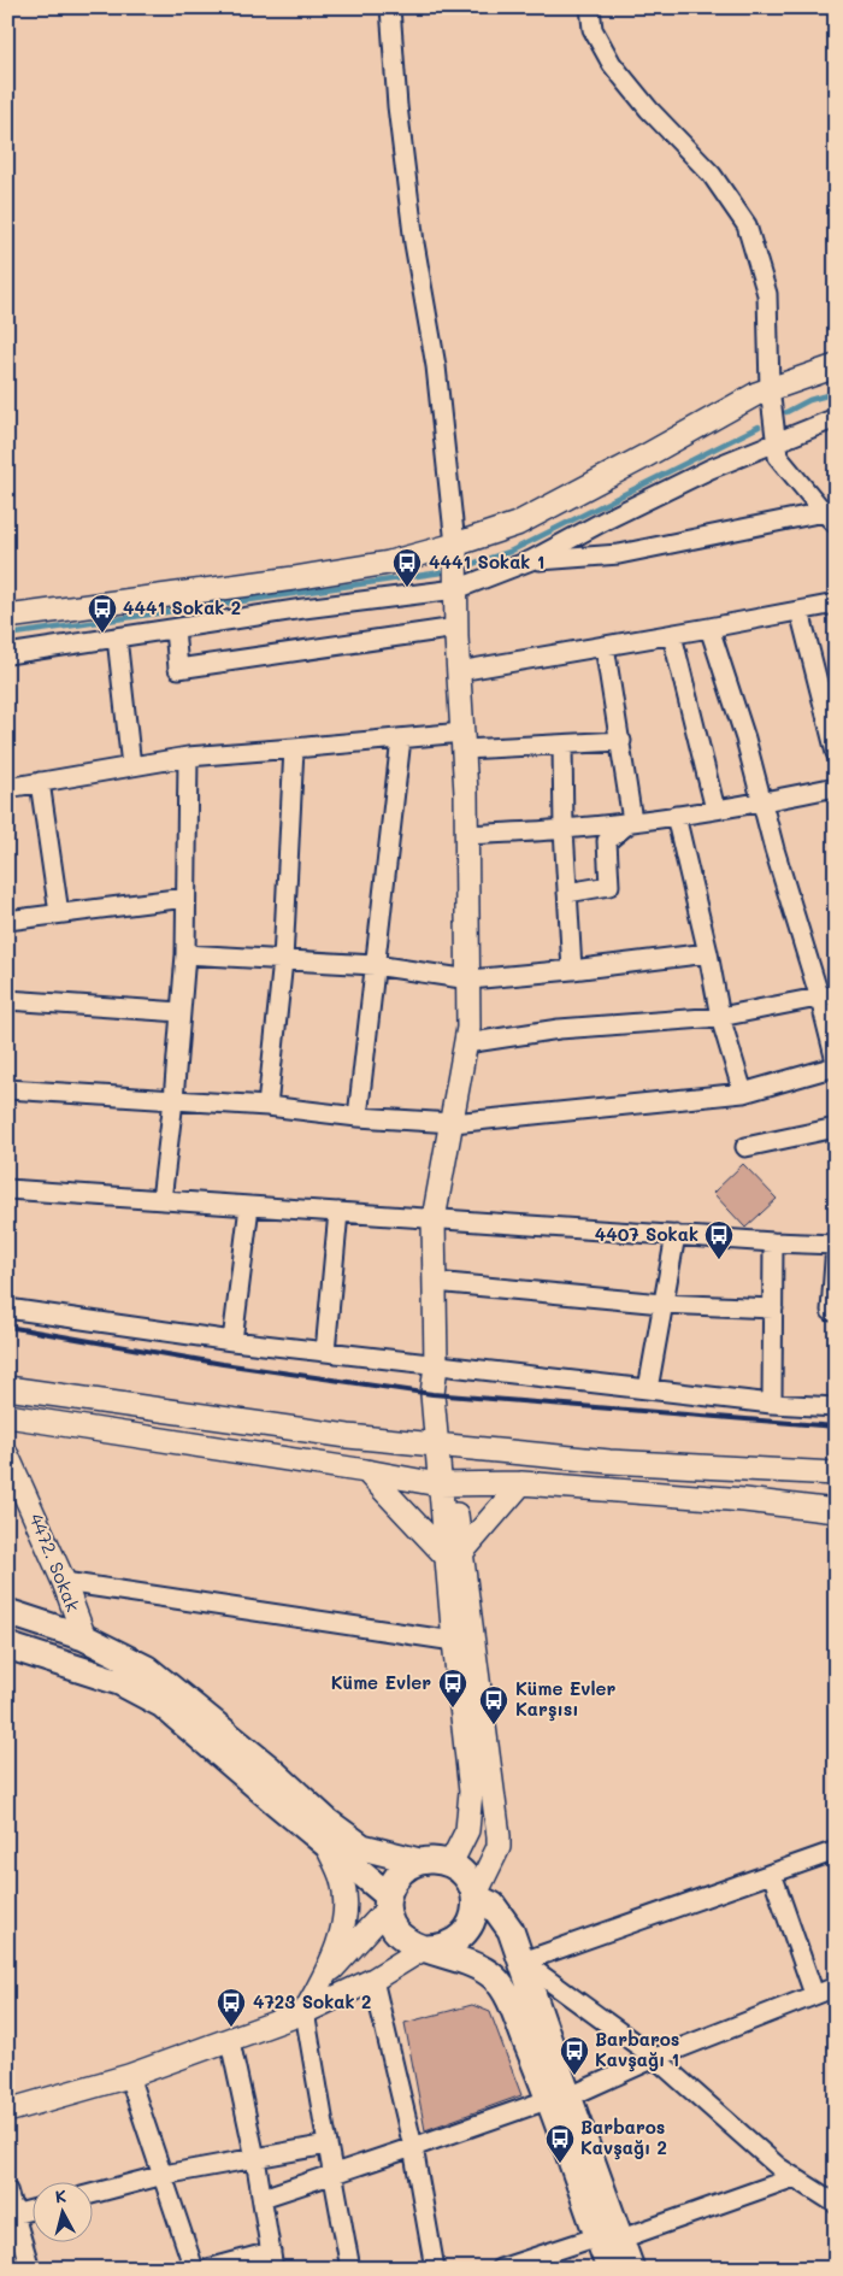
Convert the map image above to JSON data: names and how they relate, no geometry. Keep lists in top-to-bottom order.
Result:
{
  "streets": {
    "street": ["4472. Sokak"]
  },
  "places": {
    "bus stop": [
      "4441 Sokak 1",
      "4441 Sokak 2",
      "4407 Sokak",
      "Küme Evler",
      "Küme Evler Karşısı",
      "4723 Sokak 2",
      "Barbaros Kavşağı 1",
      "Barbaros Kavşağı 2"
    ]
  },
  "north": "top"
}
